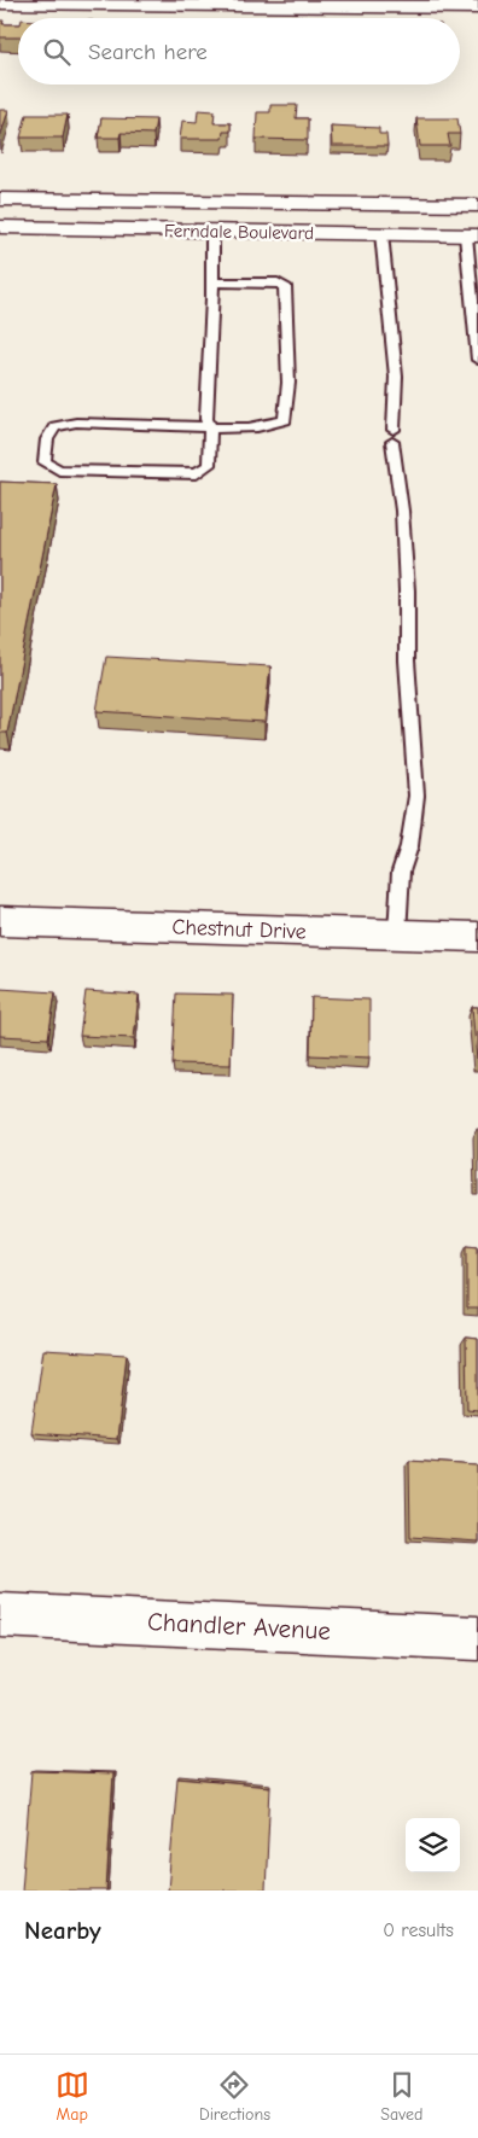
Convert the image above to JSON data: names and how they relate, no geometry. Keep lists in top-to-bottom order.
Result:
{
  "streets": {
    "street": ["Ferndale Boulevard", "Chestnut Drive", "Chandler Avenue"]
  },
  "page": {
    "search": "Search here",
    "heading": ["Nearby", "0 results"],
    "nav": ["Map", "Directions", "Saved"]
  }
}
